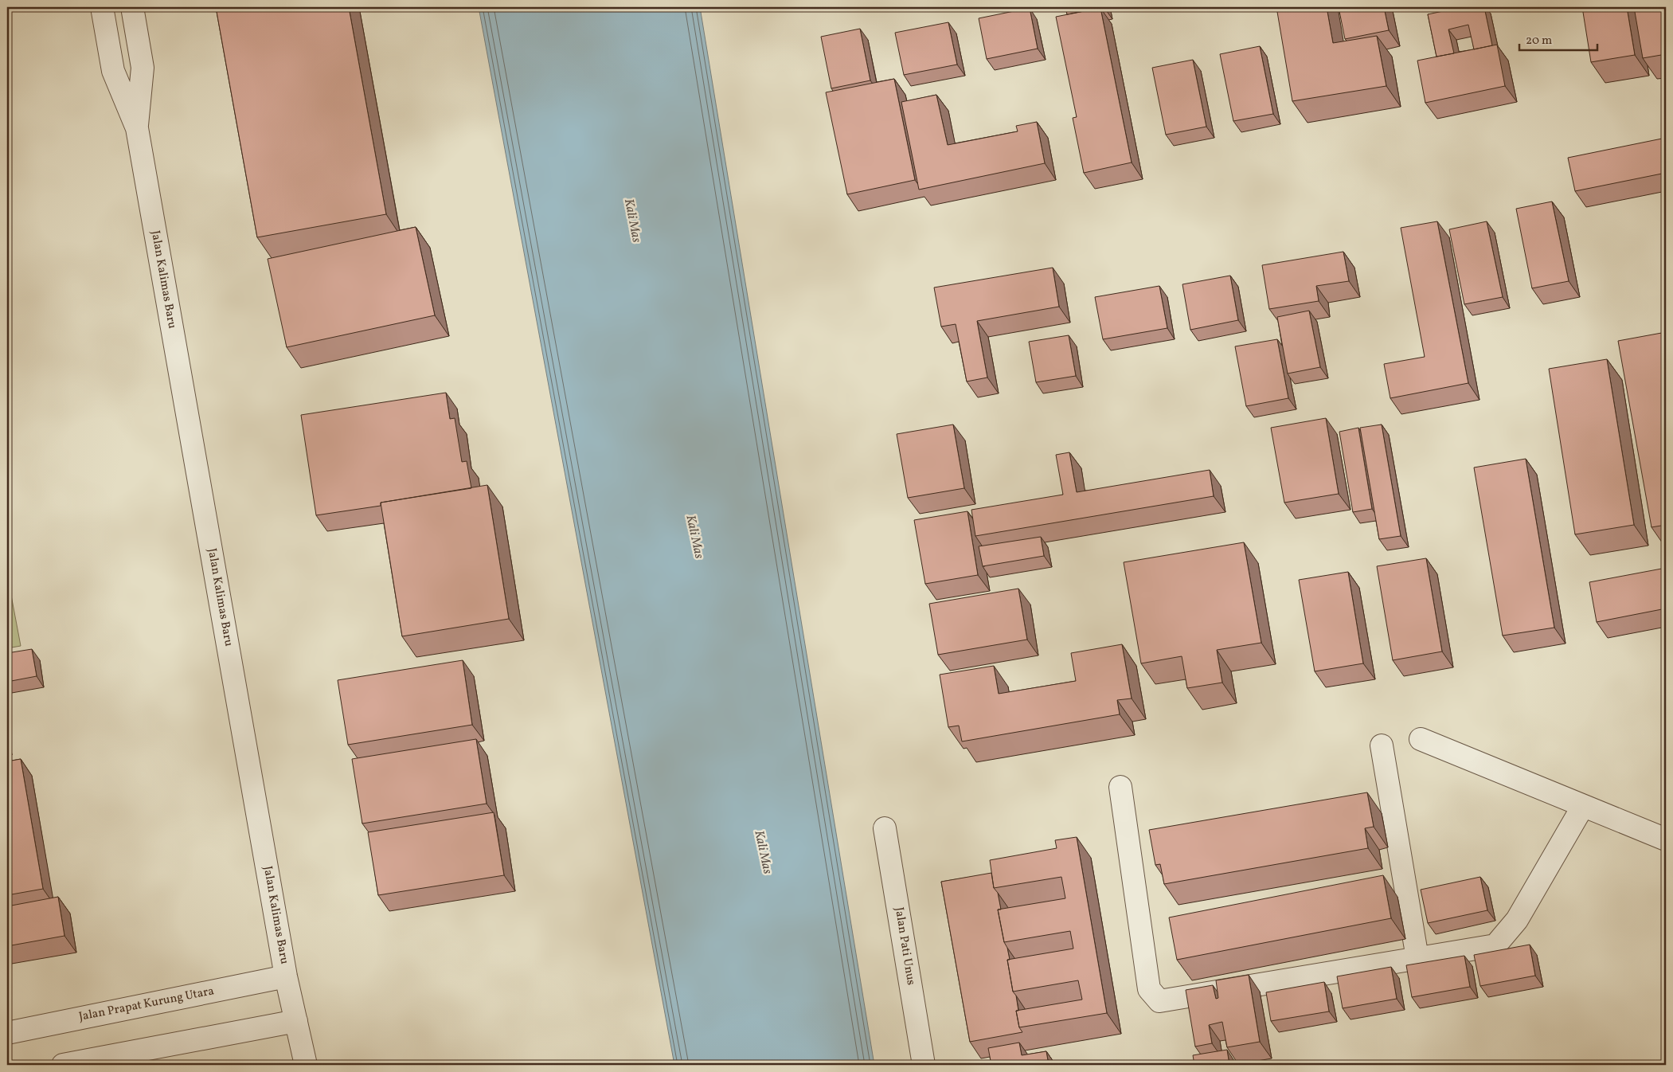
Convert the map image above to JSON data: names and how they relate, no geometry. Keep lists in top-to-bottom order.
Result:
{
  "streets": {
    "street": ["Jalan Kalimas Baru", "Jalan Pati Unus", "Jalan Prapat Kurung Utara"]
  },
  "crossings": [
    ["Jalan Kalimas Baru", "Jalan Prapat Kurung Utara"]
  ],
  "water": ["Kali Mas"],
  "scale_bar": "20 m"
}
